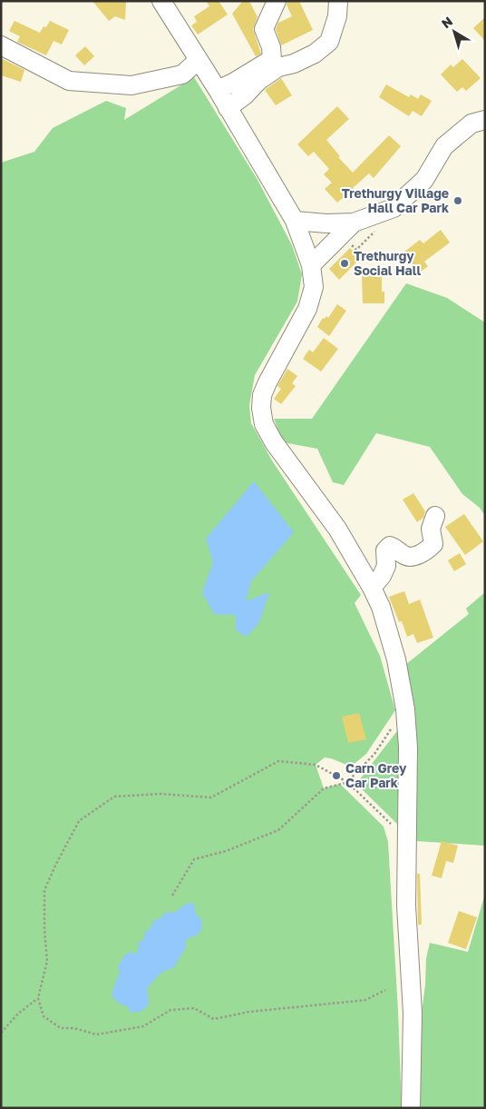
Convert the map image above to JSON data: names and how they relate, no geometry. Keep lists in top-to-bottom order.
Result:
{
  "places": ["Trethurgy Village Hall Car Park", "Trethurgy Social Hall", "Carn Grey Car Park"],
  "north": "top left"
}
